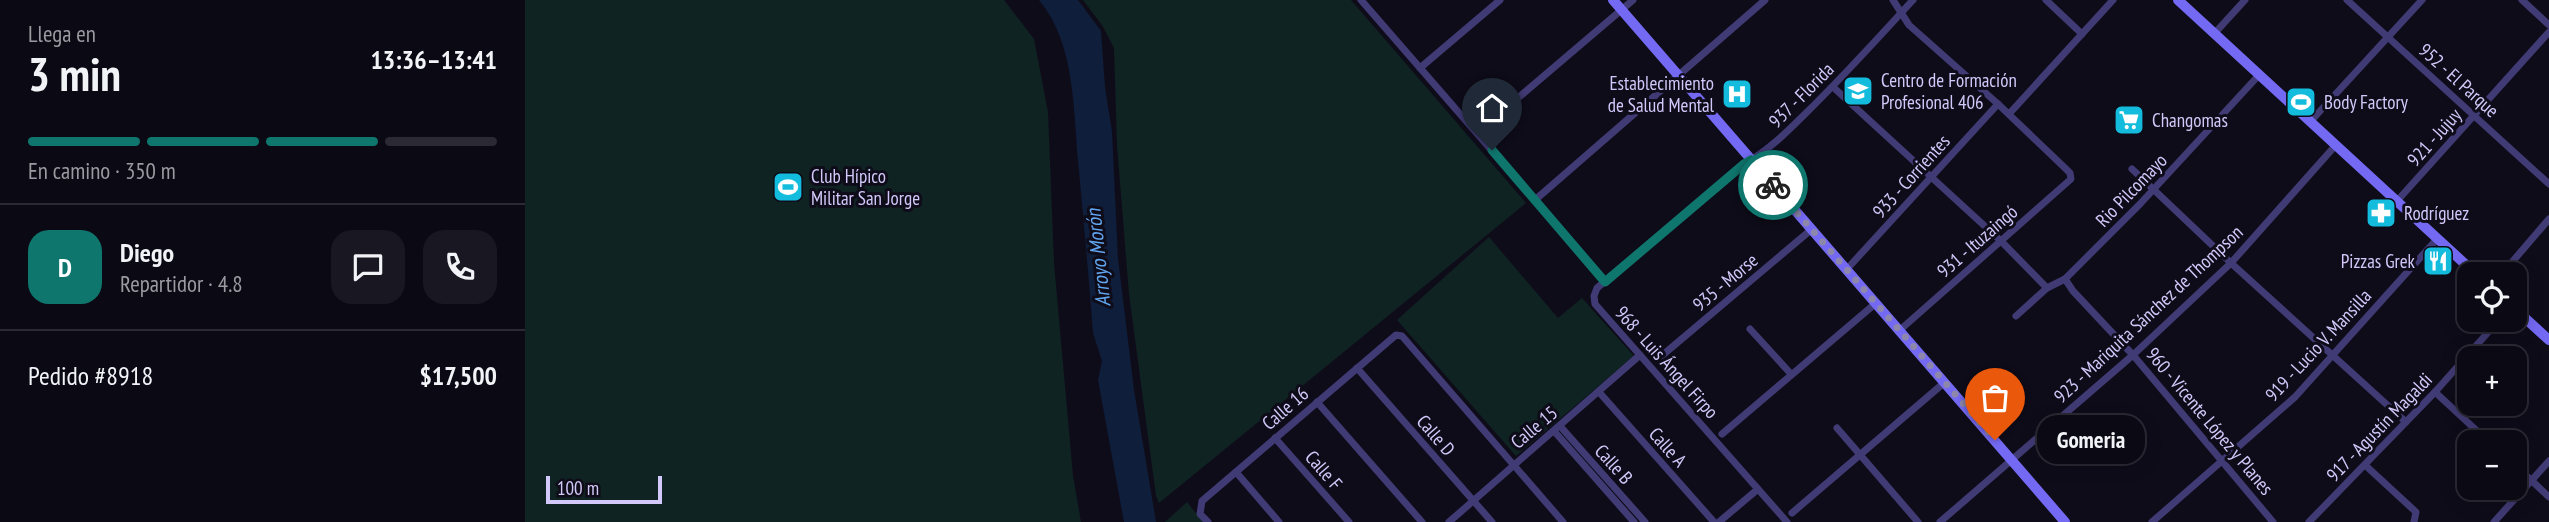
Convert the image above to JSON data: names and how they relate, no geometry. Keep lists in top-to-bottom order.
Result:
{
  "streets": {
    "street": [
      "952 - El Parque",
      "937 - Florida",
      "921 - Jujuy",
      "933 - Corrientes",
      "Rio Pilcomayo",
      "931 - Ituzaingó",
      "935 - Morse",
      "923 - Mariquita Sánchez de Thompson",
      "919 - Lucio V. Mansilla",
      "968 - Luis Ángel Firpo",
      "Calle 16",
      "960 - Vicente López y Planes",
      "Calle 15",
      "917 - Agustín Magaldi",
      "Calle D",
      "Calle A",
      "Calle B",
      "Calle F"
    ]
  },
  "crossings": [
    ["952 - El Parque", "921 - Jujuy"],
    ["937 - Florida", "968 - Luis Ángel Firpo"],
    ["Rio Pilcomayo", "960 - Vicente López y Planes"],
    ["923 - Mariquita Sánchez de Thompson", "960 - Vicente López y Planes"],
    ["919 - Lucio V. Mansilla", "960 - Vicente López y Planes"],
    ["968 - Luis Ángel Firpo", "Calle 15"],
    ["Calle 16", "Calle 15"],
    ["Calle 16", "Calle D"],
    ["Calle 16", "Calle F"],
    ["Calle 15", "Calle D"],
    ["Calle 15", "Calle A"],
    ["Calle 15", "Calle B"]
  ],
  "water": ["Arroyo Morón"],
  "places": {
    "school or university": ["Centro de Formación Profesional 406"],
    "hospital": ["Establecimiento de Salud Mental"],
    "sports": ["Body Factory", "Club Hípico Militar San Jorge"],
    "supermarket": ["Changomas"],
    "pharmacy": ["Rodríguez"],
    "restaurant": ["Pizzas Grek"],
    "other": ["Gomeria"]
  },
  "scale_bar": "100 m",
  "page": {
    "heading": ["3 min", "Llega en", "13:36–13:41"],
    "panel": [
      "Diego",
      "Repartidor · 4.8",
      "Pedido #8918",
      "$17,500"
    ],
    "bar": "En camino · 350 m",
    "round": "D",
    "map_buttons": ["+", "−"],
    "bubble": "Gomeria",
    "scale": "100 m"
  }
}
